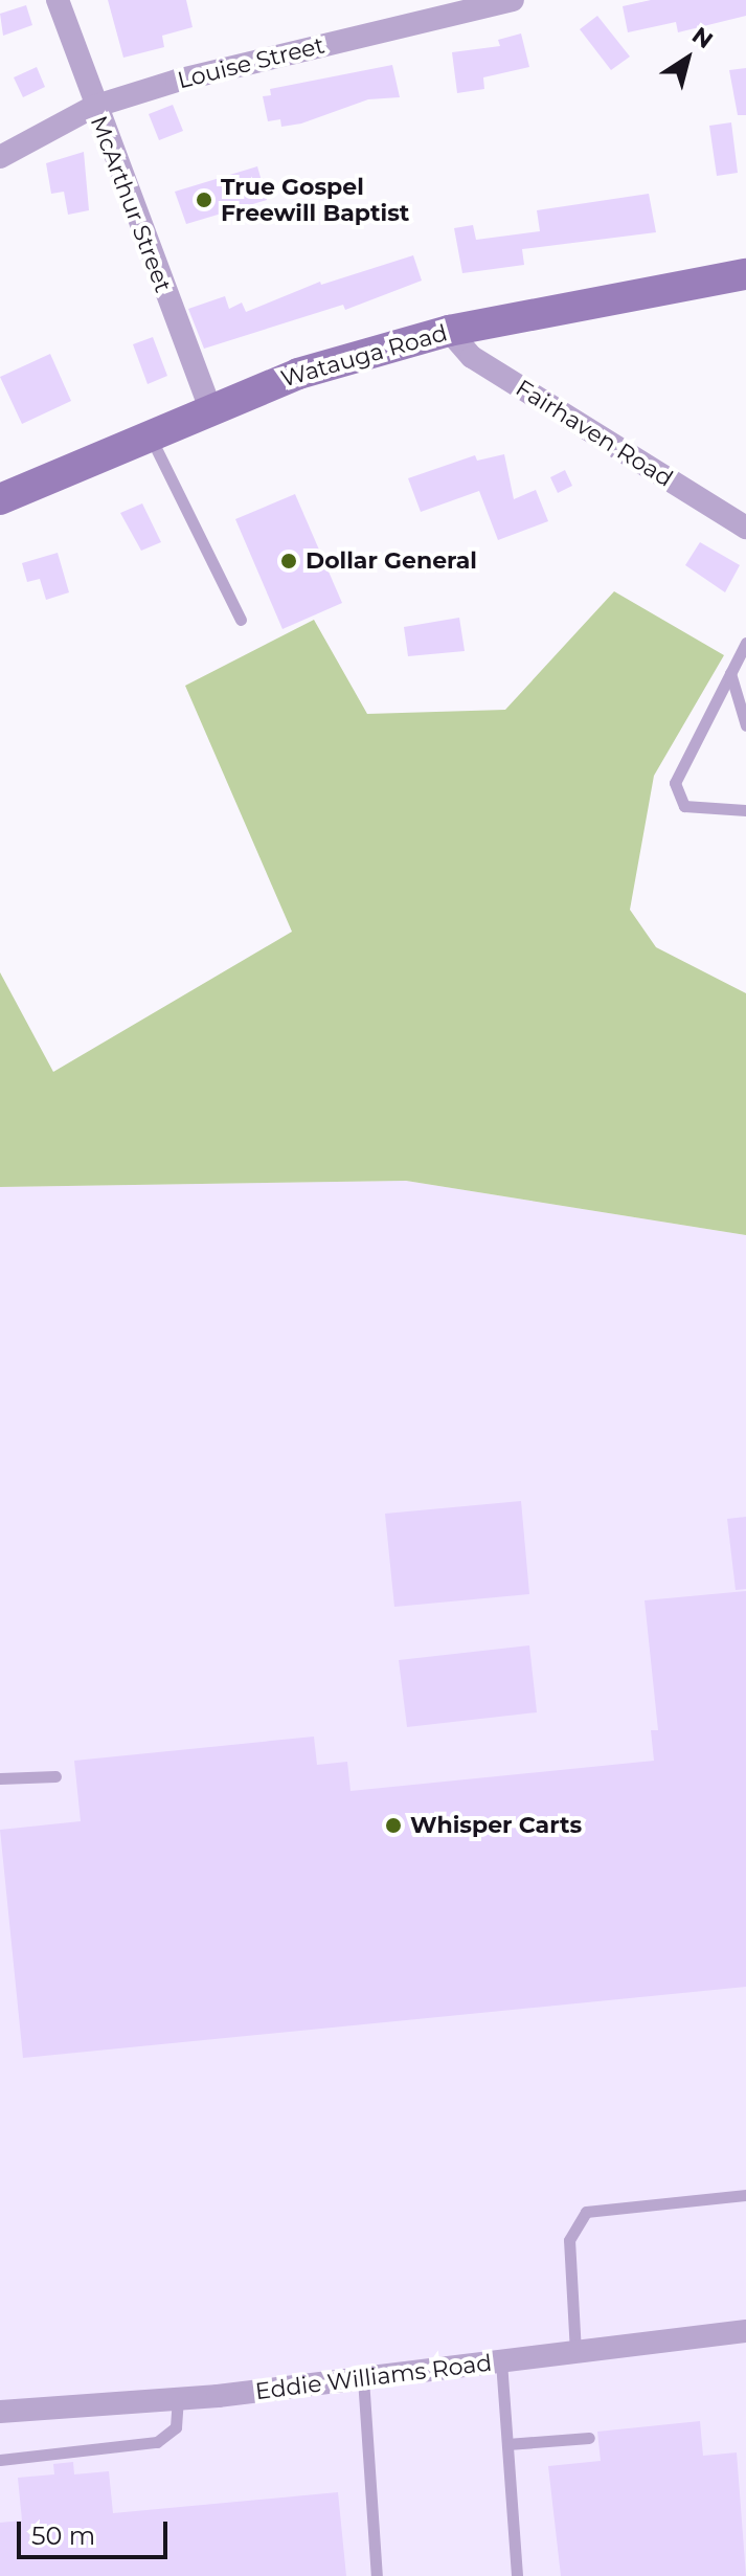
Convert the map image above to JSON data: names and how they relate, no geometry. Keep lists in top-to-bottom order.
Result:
{
  "streets": {
    "main road": ["Watauga Road"],
    "street": [
      "Louise Street",
      "McArthur Street",
      "Fairhaven Road",
      "Eddie Williams Road"
    ]
  },
  "crossings": [
    ["Louise Street", "McArthur Street"],
    ["McArthur Street", "Watauga Road"],
    ["Watauga Road", "Fairhaven Road"]
  ],
  "places": ["True Gospel Freewill Baptist", "Dollar General", "Whisper Carts"],
  "scale_bar": "50 m",
  "north": "top right"
}
